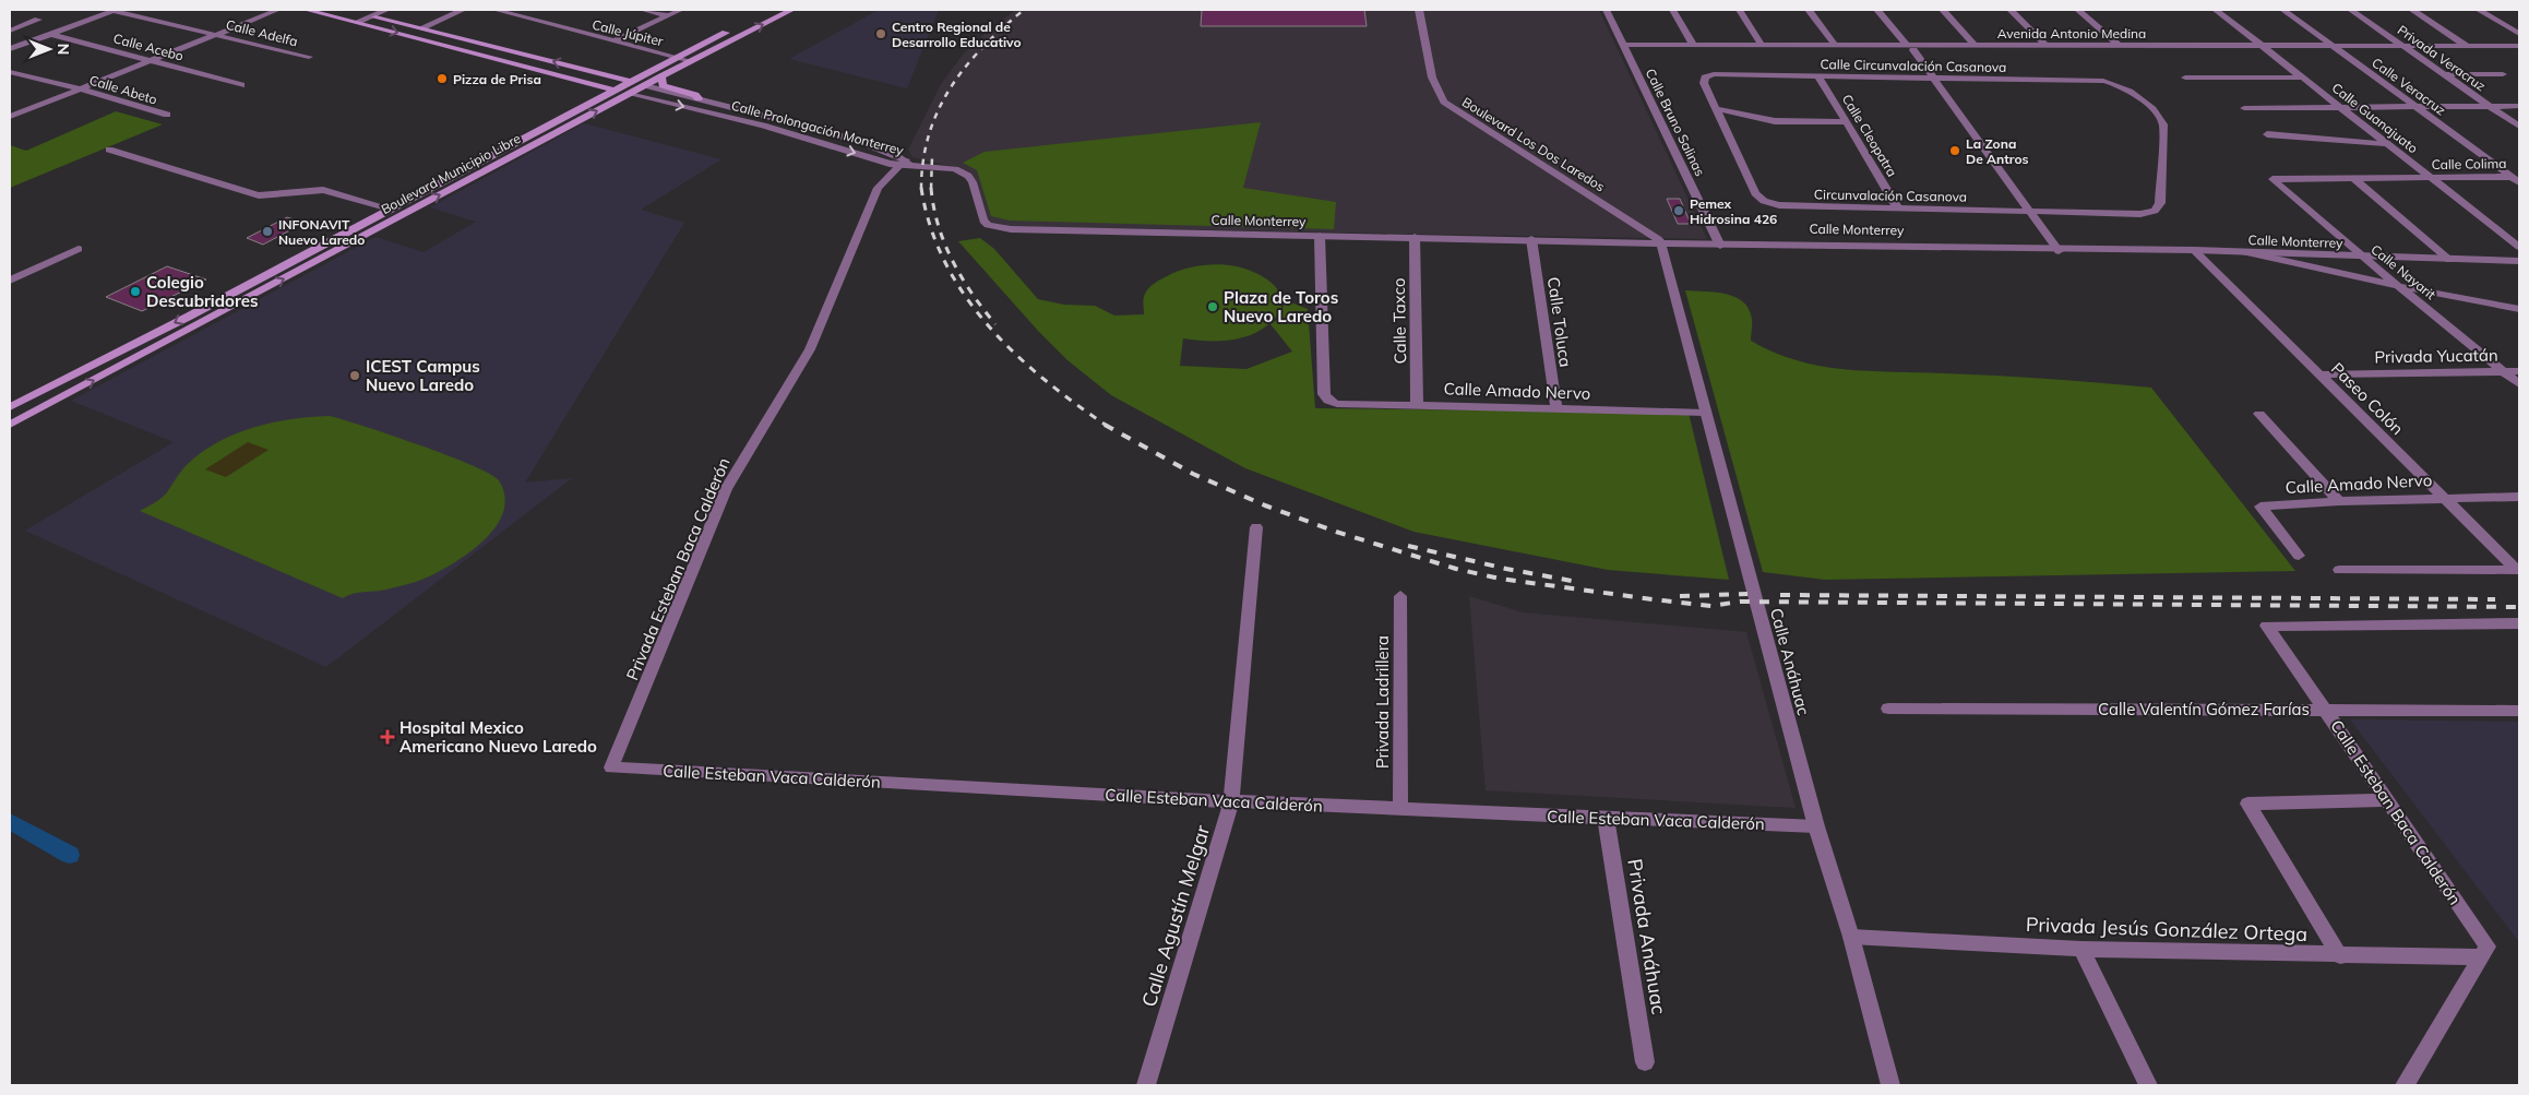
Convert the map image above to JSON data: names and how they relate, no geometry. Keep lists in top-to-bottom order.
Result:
{
  "streets": {
    "main road": ["Calle Prolongación Monterrey", "Boulevard Municipio Libre"],
    "street": [
      "Calle Adelfa",
      "Calle Júpiter",
      "Avenida Antonio Medina",
      "Calle Acebo",
      "Privada Veracruz",
      "Calle Circunvalación Casanova",
      "Calle Veracruz",
      "Calle Abeto",
      "Calle Guanajuato",
      "Calle Bruno Salinas",
      "Calle Cleopatra",
      "Boulevard Los Dos Laredos",
      "Calle Colima",
      "Circunvalación Casanova",
      "Calle Monterrey",
      "Calle Nayarit",
      "Calle Taxco",
      "Calle Toluca",
      "Privada Yucatán",
      "Calle Amado Nervo",
      "Paseo Colón",
      "Privada Esteban Baca Calderón",
      "Calle Anáhuac",
      "Privada Ladrillera",
      "Calle Valentín Gómez Farías",
      "Calle Esteban Vaca Calderón",
      "Calle Esteban Baca Calderón",
      "Calle Agustín Melgar",
      "Privada Jesús González Ortega",
      "Privada Anáhuac"
    ]
  },
  "crossings": [
    ["Calle Júpiter", "Boulevard Municipio Libre"],
    ["Avenida Antonio Medina", "Privada Veracruz"],
    ["Avenida Antonio Medina", "Calle Veracruz"],
    ["Avenida Antonio Medina", "Calle Guanajuato"],
    ["Avenida Antonio Medina", "Calle Bruno Salinas"],
    ["Calle Circunvalación Casanova", "Calle Cleopatra"],
    ["Calle Circunvalación Casanova", "Circunvalación Casanova"],
    ["Calle Veracruz", "Calle Colima"],
    ["Calle Guanajuato", "Calle Colima"],
    ["Calle Bruno Salinas", "Calle Monterrey"],
    ["Calle Prolongación Monterrey", "Boulevard Municipio Libre"],
    ["Calle Prolongación Monterrey", "Calle Monterrey"],
    ["Calle Prolongación Monterrey", "Privada Esteban Baca Calderón"],
    ["Calle Cleopatra", "Circunvalación Casanova"],
    ["Boulevard Los Dos Laredos", "Calle Monterrey"],
    ["Boulevard Los Dos Laredos", "Calle Anáhuac"],
    ["Calle Colima", "Calle Nayarit"],
    ["Calle Monterrey", "Calle Nayarit"],
    ["Calle Monterrey", "Calle Taxco"],
    ["Calle Monterrey", "Calle Toluca"],
    ["Calle Monterrey", "Calle Amado Nervo"],
    ["Calle Monterrey", "Paseo Colón"],
    ["Calle Monterrey", "Privada Esteban Baca Calderón"],
    ["Calle Monterrey", "Calle Anáhuac"],
    ["Calle Nayarit", "Privada Yucatán"],
    ["Calle Taxco", "Calle Amado Nervo"],
    ["Calle Toluca", "Calle Amado Nervo"],
    ["Privada Yucatán", "Paseo Colón"],
    ["Calle Amado Nervo", "Paseo Colón"],
    ["Calle Amado Nervo", "Calle Anáhuac"],
    ["Privada Esteban Baca Calderón", "Calle Esteban Vaca Calderón"],
    ["Calle Anáhuac", "Calle Esteban Vaca Calderón"],
    ["Calle Anáhuac", "Privada Jesús González Ortega"],
    ["Privada Ladrillera", "Calle Esteban Vaca Calderón"],
    ["Calle Valentín Gómez Farías", "Calle Esteban Baca Calderón"],
    ["Calle Esteban Vaca Calderón", "Calle Agustín Melgar"],
    ["Calle Esteban Vaca Calderón", "Privada Anáhuac"],
    ["Calle Esteban Baca Calderón", "Privada Jesús González Ortega"]
  ],
  "places": {
    "other": [
      "Centro Regional de Desarrollo Educativo",
      "Pizza de Prisa",
      "La Zona De Antros",
      "Pemex Hidrosina 426",
      "INFONAVIT Nuevo Laredo",
      "Colegio Descubridores",
      "Plaza de Toros Nuevo Laredo",
      "ICEST Campus Nuevo Laredo"
    ],
    "health": ["Hospital Mexico Americano Nuevo Laredo"]
  },
  "north": "right"
}
